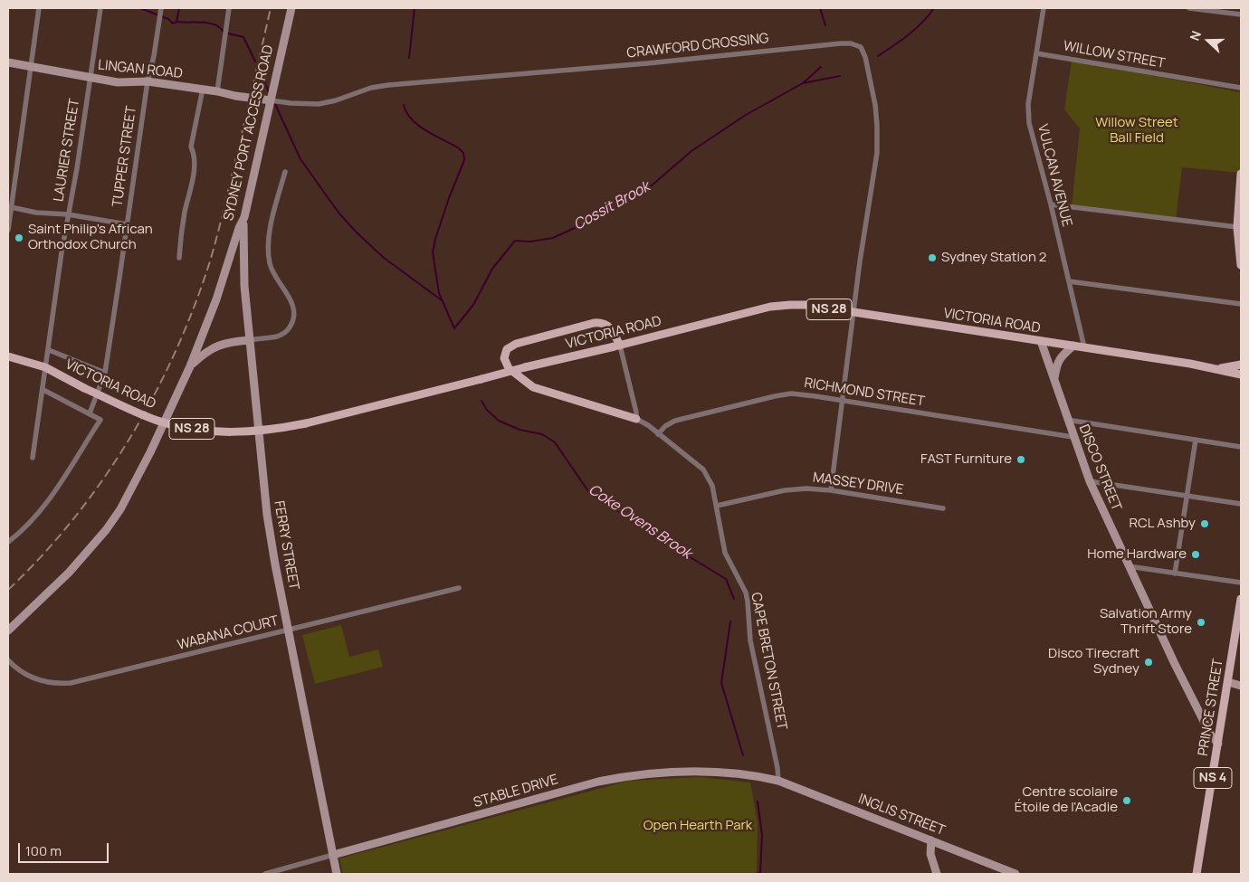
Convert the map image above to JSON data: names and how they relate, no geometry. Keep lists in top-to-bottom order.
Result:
{
  "streets": {
    "main road": [
      "NS 28",
      "VICTORIA ROAD",
      "PRINCE STREET",
      "NS 4"
    ],
    "street": [
      "CRAWFORD CROSSING",
      "WILLOW STREET",
      "LINGAN ROAD",
      "SYDNEY PORT ACCESS ROAD",
      "LAURIER STREET",
      "TUPPER STREET",
      "VULCAN AVENUE",
      "RICHMOND STREET",
      "DISCO STREET",
      "MASSEY DRIVE",
      "FERRY STREET",
      "WABANA COURT",
      "CAPE BRETON STREET",
      "STABLE DRIVE",
      "INGLIS STREET"
    ]
  },
  "crossings": [
    ["CRAWFORD CROSSING", "LINGAN ROAD"],
    ["CRAWFORD CROSSING", "SYDNEY PORT ACCESS ROAD"],
    ["CRAWFORD CROSSING", "VICTORIA ROAD"],
    ["WILLOW STREET", "VULCAN AVENUE"],
    ["LINGAN ROAD", "SYDNEY PORT ACCESS ROAD"],
    ["LINGAN ROAD", "LAURIER STREET"],
    ["LINGAN ROAD", "TUPPER STREET"],
    ["SYDNEY PORT ACCESS ROAD", "FERRY STREET"],
    ["LAURIER STREET", "VICTORIA ROAD"],
    ["VULCAN AVENUE", "VICTORIA ROAD"],
    ["VICTORIA ROAD", "DISCO STREET"],
    ["RICHMOND STREET", "DISCO STREET"],
    ["RICHMOND STREET", "CAPE BRETON STREET"],
    ["DISCO STREET", "PRINCE STREET"],
    ["MASSEY DRIVE", "CAPE BRETON STREET"],
    ["FERRY STREET", "WABANA COURT"],
    ["FERRY STREET", "STABLE DRIVE"],
    ["CAPE BRETON STREET", "STABLE DRIVE"],
    ["CAPE BRETON STREET", "INGLIS STREET"],
    ["STABLE DRIVE", "INGLIS STREET"]
  ],
  "water": ["Cossit Brook", "Coke Ovens Brook"],
  "parks": ["Willow Street Ball Field", "Open Hearth Park"],
  "places": [
    "Saint Philip's African Orthodox Church",
    "Sydney Station 2",
    "FAST Furniture",
    "RCL Ashby",
    "Home Hardware",
    "Salvation Army Thrift Store",
    "Disco Tirecraft Sydney",
    "Centre scolaire Étoile de l'Acadie"
  ],
  "scale_bar": "100 m",
  "north": "left"
}
